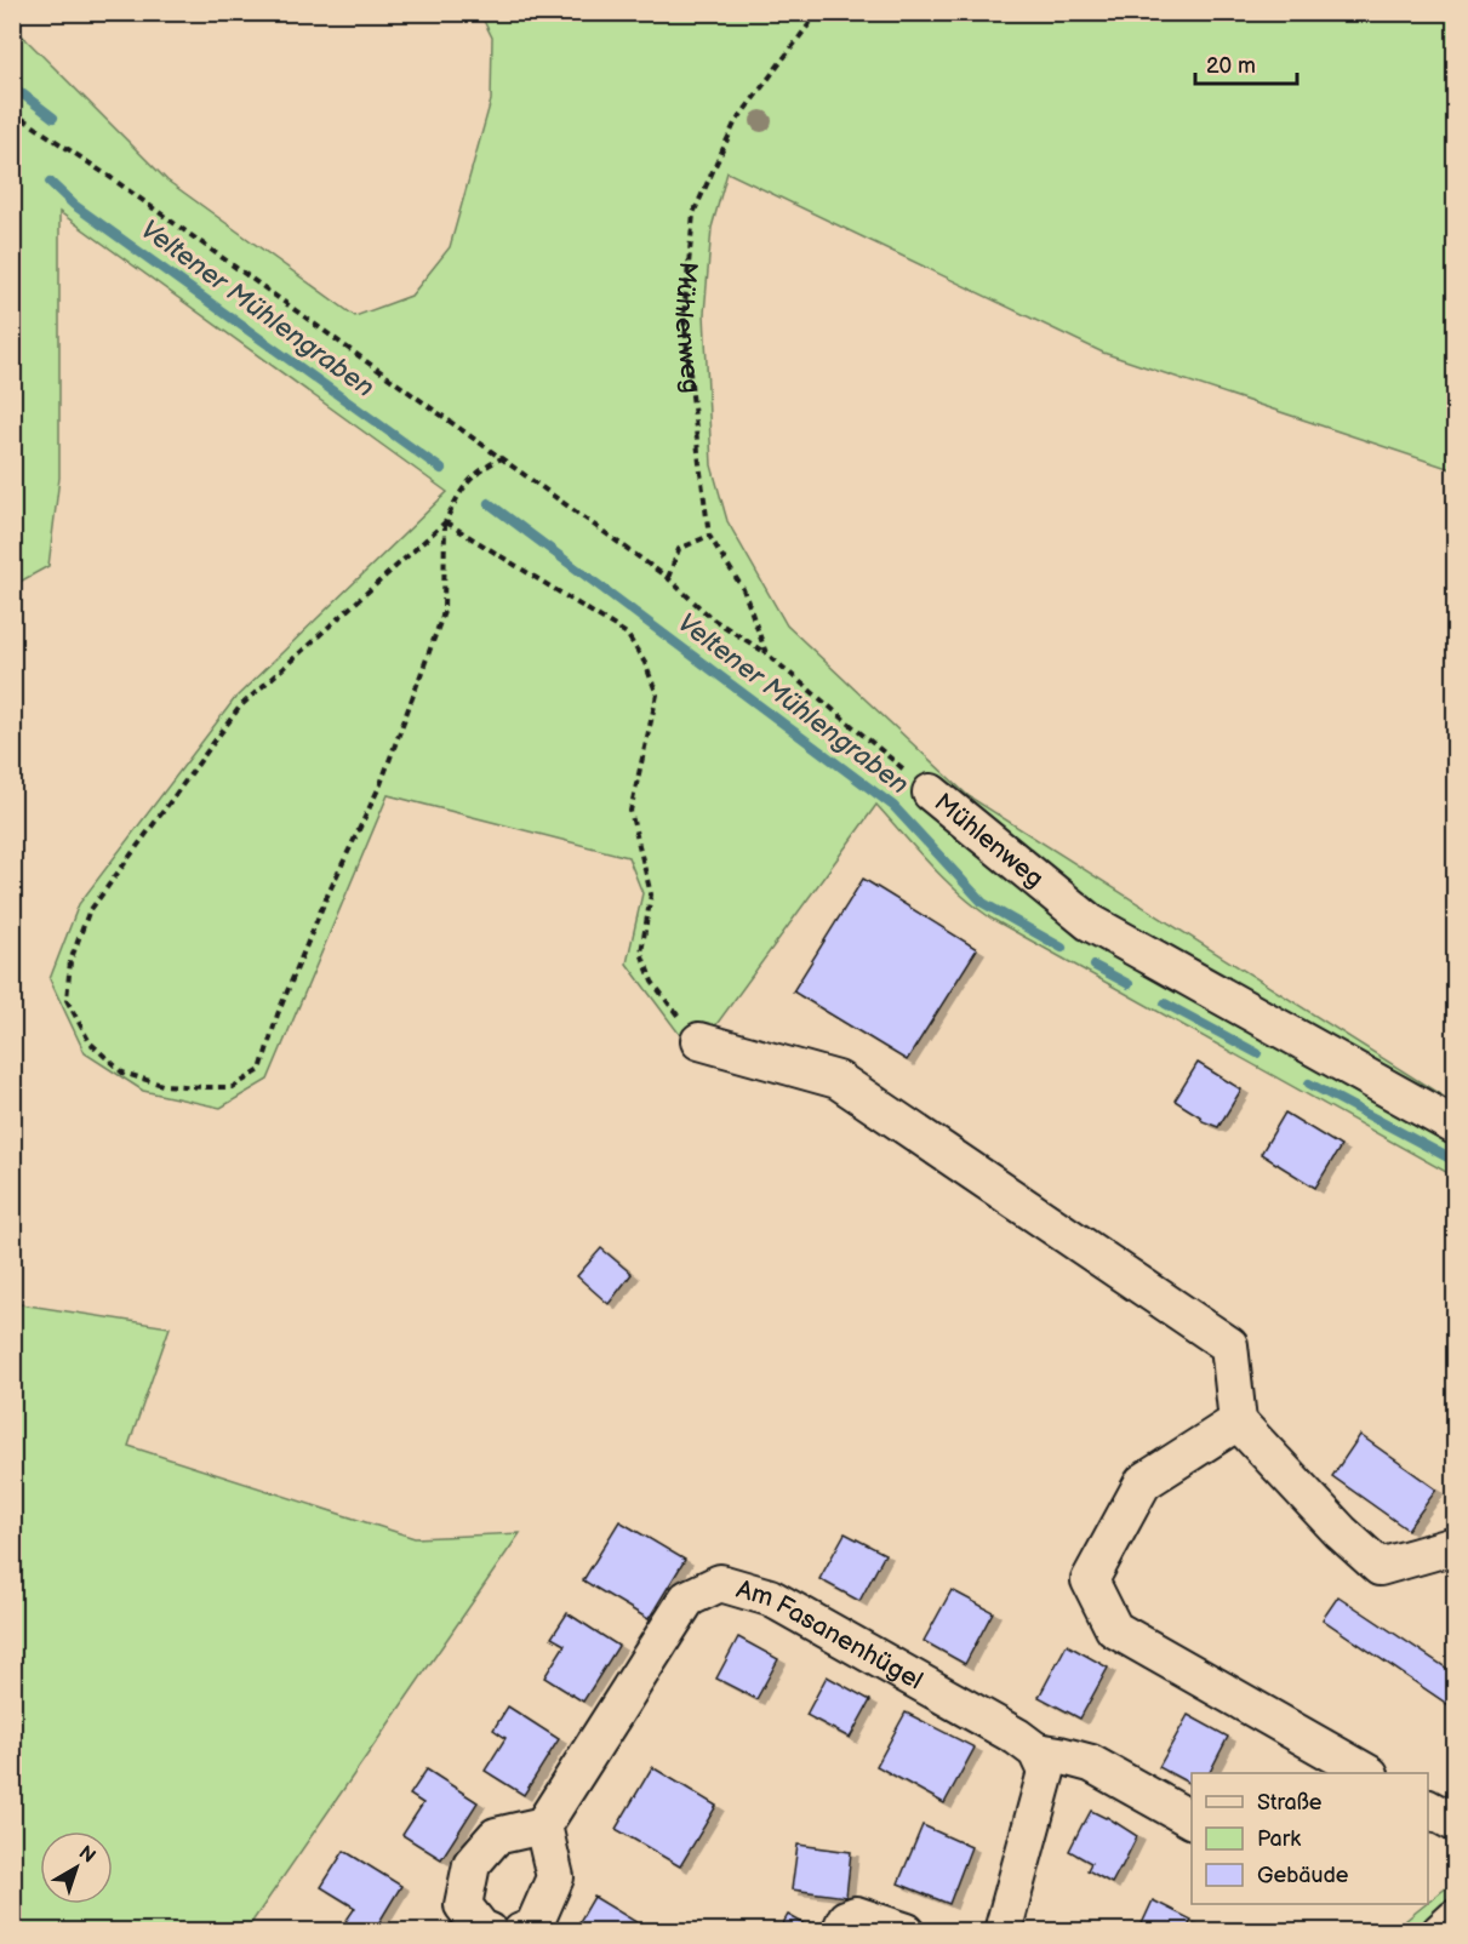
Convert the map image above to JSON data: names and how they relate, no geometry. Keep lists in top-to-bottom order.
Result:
{
  "streets": {
    "street": ["Mühlenweg", "Am Fasanenhügel"]
  },
  "water": ["Veltener Mühlengraben"],
  "legend": ["Straße", "Park", "Gebäude"],
  "scale_bar": "20 m",
  "north": "top right"
}
